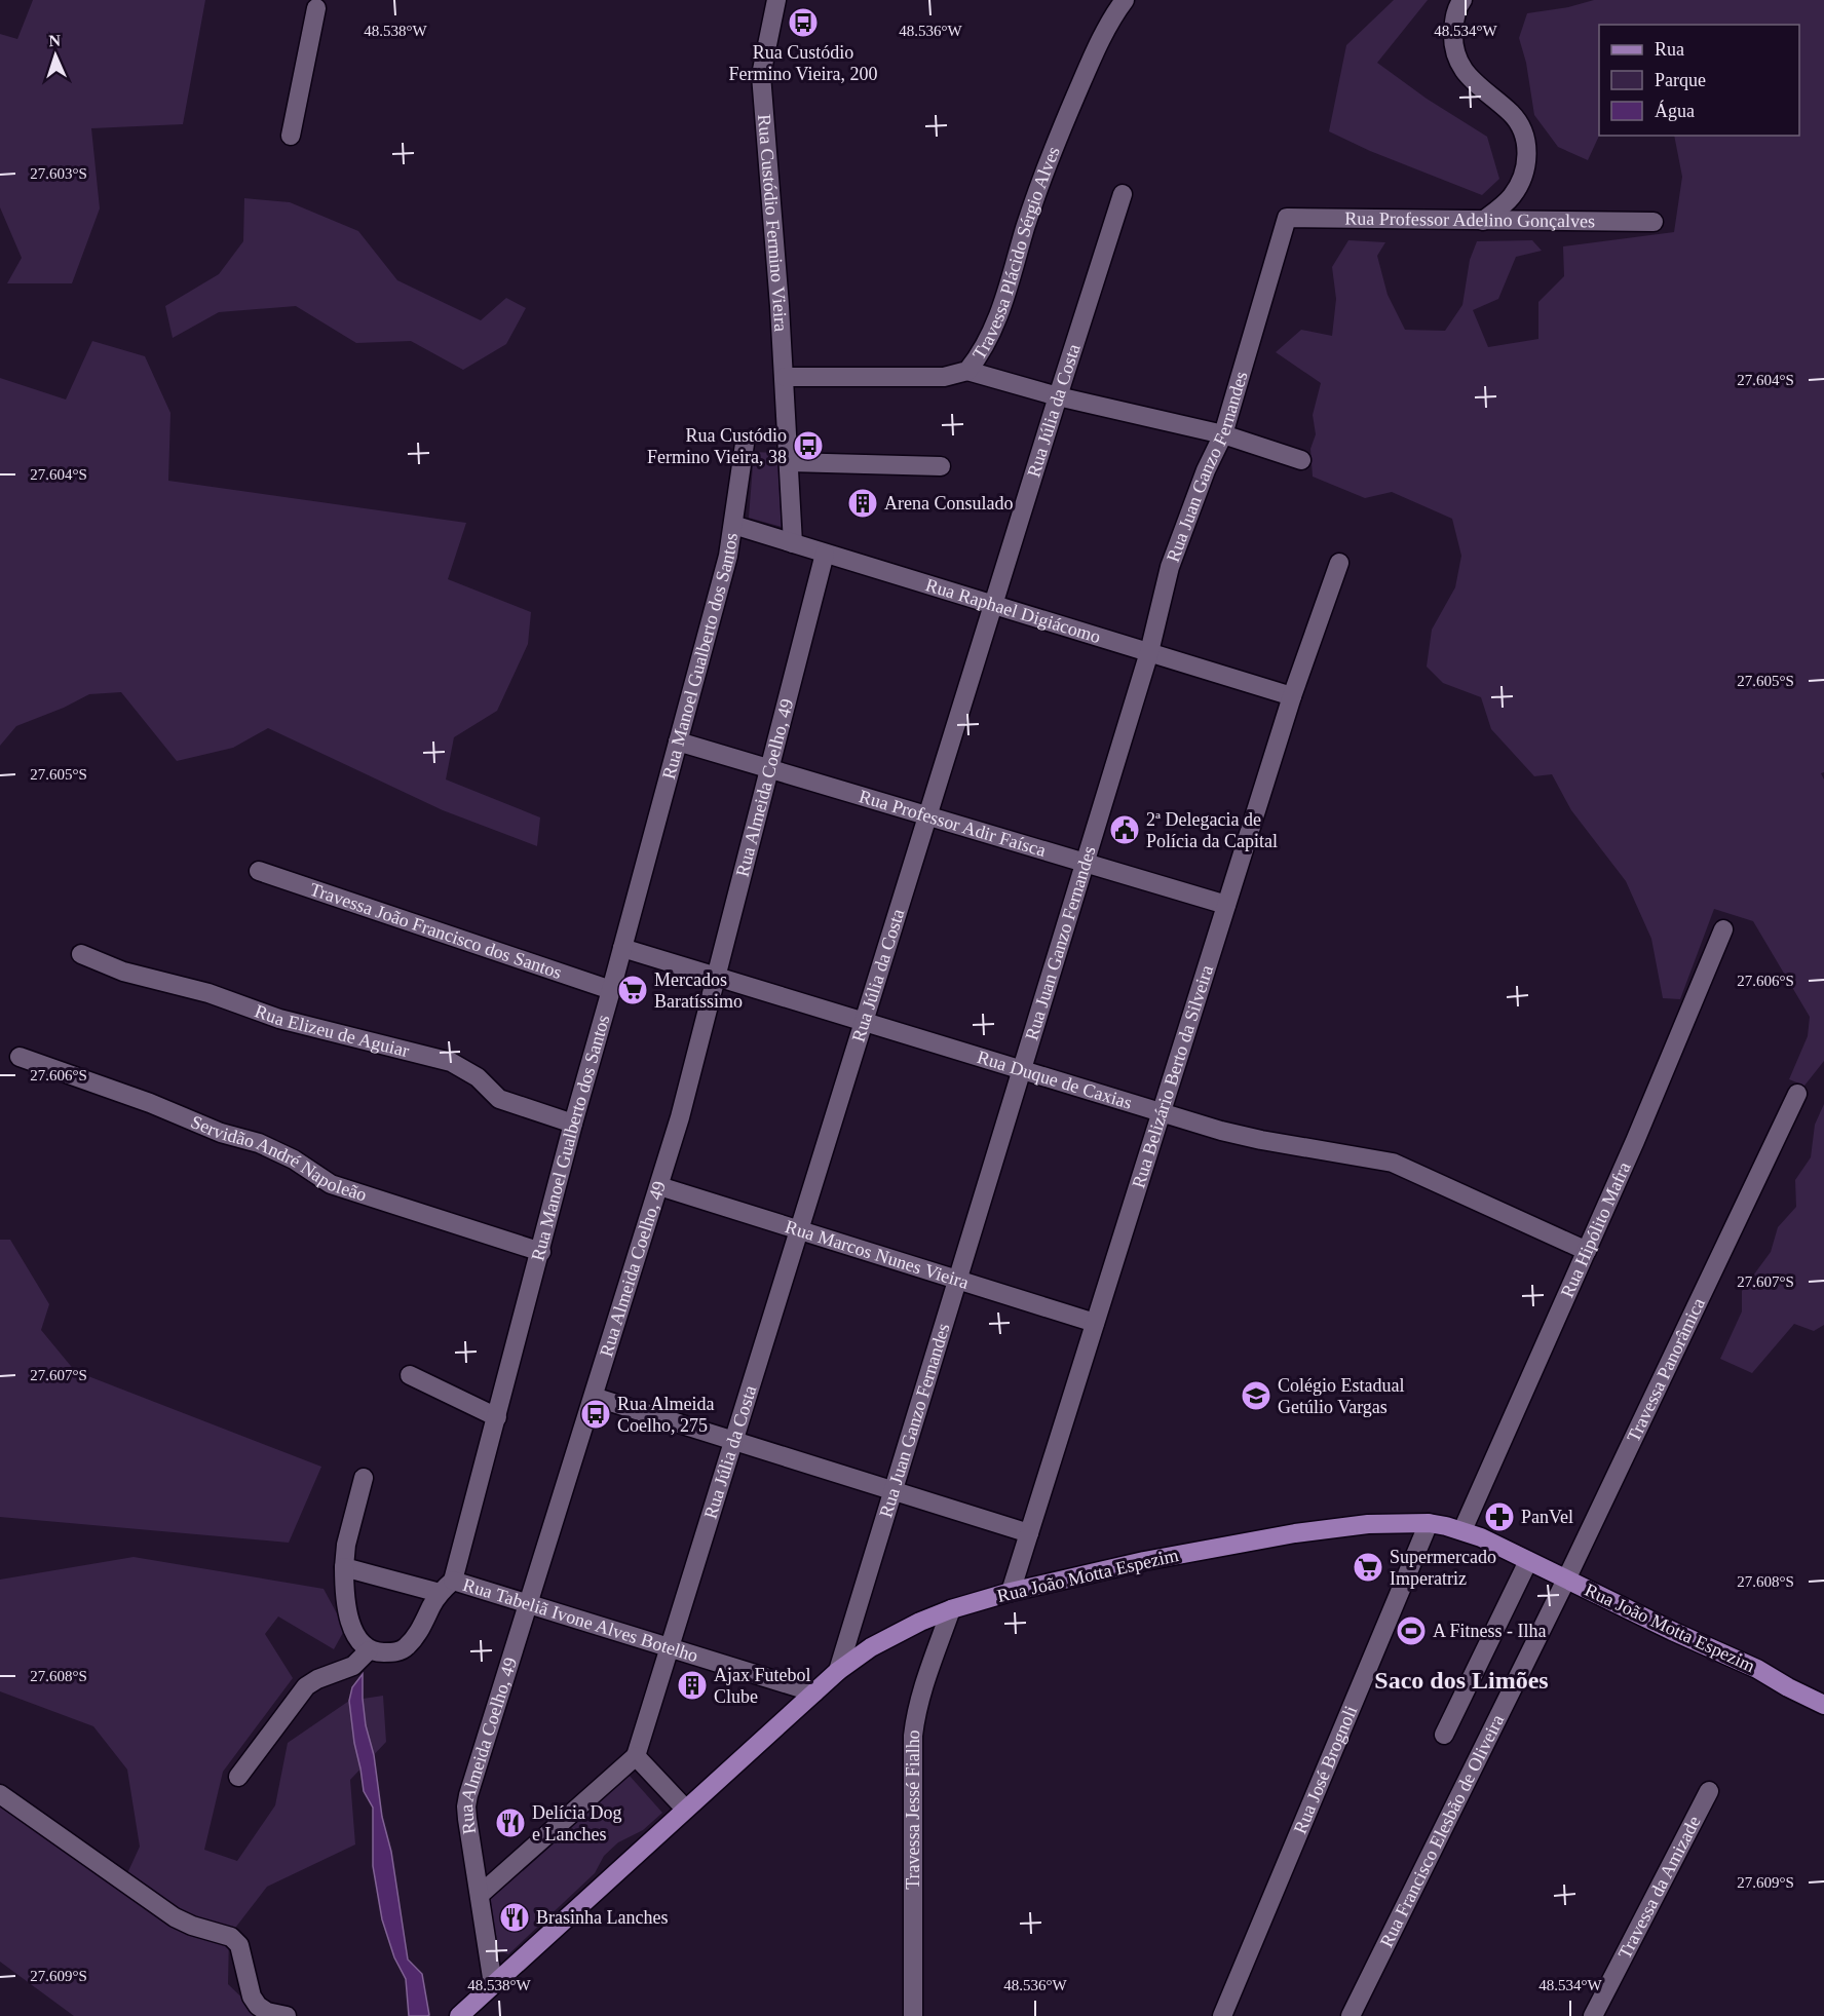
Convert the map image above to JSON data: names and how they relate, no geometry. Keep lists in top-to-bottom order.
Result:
{
  "streets": {
    "main road": ["Rua João Motta Espezim"],
    "street": [
      "Rua Professor Adelino Gonçalves",
      "Rua Custódio Fermino Vieira",
      "Travessa Plácido Sérgio Alves",
      "Rua Júlia da Costa",
      "Rua Juan Ganzo Fernandes",
      "Rua Raphael Digiácomo",
      "Rua Manoel Gualberto dos Santos",
      "Rua Almeida Coelho, 49",
      "Rua Professor Adir Faísca",
      "Travessa João Francisco dos Santos",
      "Rua Elizeu de Aguiar",
      "Rua Belizário Berto da Silveira",
      "Rua Duque de Caxias",
      "Servidão André Napoleão",
      "Rua Hipólito Mafra",
      "Rua Marcos Nunes Vieira",
      "Travessa Panorâmica",
      "Rua Tabeliã Ivone Alves Botelho",
      "Rua José Brognoli",
      "Travessa Jessé Fialho",
      "Rua Francisco Elesbão de Oliveira",
      "Travessa da Amizade"
    ]
  },
  "crossings": [
    ["Rua Professor Adelino Gonçalves", "Rua Juan Ganzo Fernandes"],
    ["Rua Custódio Fermino Vieira", "Travessa Plácido Sérgio Alves"],
    ["Rua Custódio Fermino Vieira", "Rua Raphael Digiácomo"],
    ["Rua Júlia da Costa", "Rua Raphael Digiácomo"],
    ["Rua Júlia da Costa", "Rua Professor Adir Faísca"],
    ["Rua Júlia da Costa", "Rua Duque de Caxias"],
    ["Rua Júlia da Costa", "Rua Marcos Nunes Vieira"],
    ["Rua Júlia da Costa", "Rua Tabeliã Ivone Alves Botelho"],
    ["Rua Juan Ganzo Fernandes", "Rua Raphael Digiácomo"],
    ["Rua Juan Ganzo Fernandes", "Rua Professor Adir Faísca"],
    ["Rua Juan Ganzo Fernandes", "Rua Duque de Caxias"],
    ["Rua Juan Ganzo Fernandes", "Rua Marcos Nunes Vieira"],
    ["Rua Juan Ganzo Fernandes", "Rua João Motta Espezim"],
    ["Rua Raphael Digiácomo", "Rua Manoel Gualberto dos Santos"],
    ["Rua Raphael Digiácomo", "Rua Almeida Coelho, 49"],
    ["Rua Raphael Digiácomo", "Rua Belizário Berto da Silveira"],
    ["Rua Manoel Gualberto dos Santos", "Rua Professor Adir Faísca"],
    ["Rua Manoel Gualberto dos Santos", "Travessa João Francisco dos Santos"],
    ["Rua Manoel Gualberto dos Santos", "Rua Elizeu de Aguiar"],
    ["Rua Manoel Gualberto dos Santos", "Rua Duque de Caxias"],
    ["Rua Manoel Gualberto dos Santos", "Servidão André Napoleão"],
    ["Rua Manoel Gualberto dos Santos", "Rua Tabeliã Ivone Alves Botelho"],
    ["Rua Almeida Coelho, 49", "Rua Professor Adir Faísca"],
    ["Rua Almeida Coelho, 49", "Rua Duque de Caxias"],
    ["Rua Almeida Coelho, 49", "Rua Marcos Nunes Vieira"],
    ["Rua Almeida Coelho, 49", "Rua João Motta Espezim"],
    ["Rua Almeida Coelho, 49", "Rua Tabeliã Ivone Alves Botelho"],
    ["Rua Professor Adir Faísca", "Rua Belizário Berto da Silveira"],
    ["Rua Belizário Berto da Silveira", "Rua Duque de Caxias"],
    ["Rua Belizário Berto da Silveira", "Rua Marcos Nunes Vieira"],
    ["Rua Belizário Berto da Silveira", "Rua João Motta Espezim"],
    ["Rua Duque de Caxias", "Rua Hipólito Mafra"],
    ["Rua Hipólito Mafra", "Rua João Motta Espezim"],
    ["Travessa Panorâmica", "Rua João Motta Espezim"],
    ["Travessa Panorâmica", "Rua Francisco Elesbão de Oliveira"],
    ["Rua João Motta Espezim", "Rua Tabeliã Ivone Alves Botelho"],
    ["Rua João Motta Espezim", "Rua José Brognoli"],
    ["Rua João Motta Espezim", "Travessa Jessé Fialho"],
    ["Rua João Motta Espezim", "Rua Francisco Elesbão de Oliveira"]
  ],
  "districts": ["Saco dos Limões"],
  "places": {
    "bus stop": ["Rua Custódio Fermino Vieira, 200", "Rua Custódio Fermino Vieira, 38", "Rua Almeida Coelho, 275"],
    "building": ["Arena Consulado", "Ajax Futebol Clube"],
    "public building": ["2ª Delegacia de Polícia da Capital"],
    "supermarket": ["Mercados Baratíssimo", "Supermercado Imperatriz"],
    "school or university": ["Colégio Estadual Getúlio Vargas"],
    "pharmacy": ["PanVel"],
    "sports": ["A Fitness - Ilha"],
    "restaurant": ["Delícia Dog e Lanches", "Brasinha Lanches"]
  },
  "legend": ["Rua", "Parque", "Água"],
  "north": "top",
  "coordinates": [
    "48.538°W",
    "48.536°W",
    "48.534°W",
    "27.603°S",
    "27.604°S",
    "27.605°S",
    "27.606°S",
    "27.607°S",
    "27.608°S",
    "27.609°S"
  ]
}
